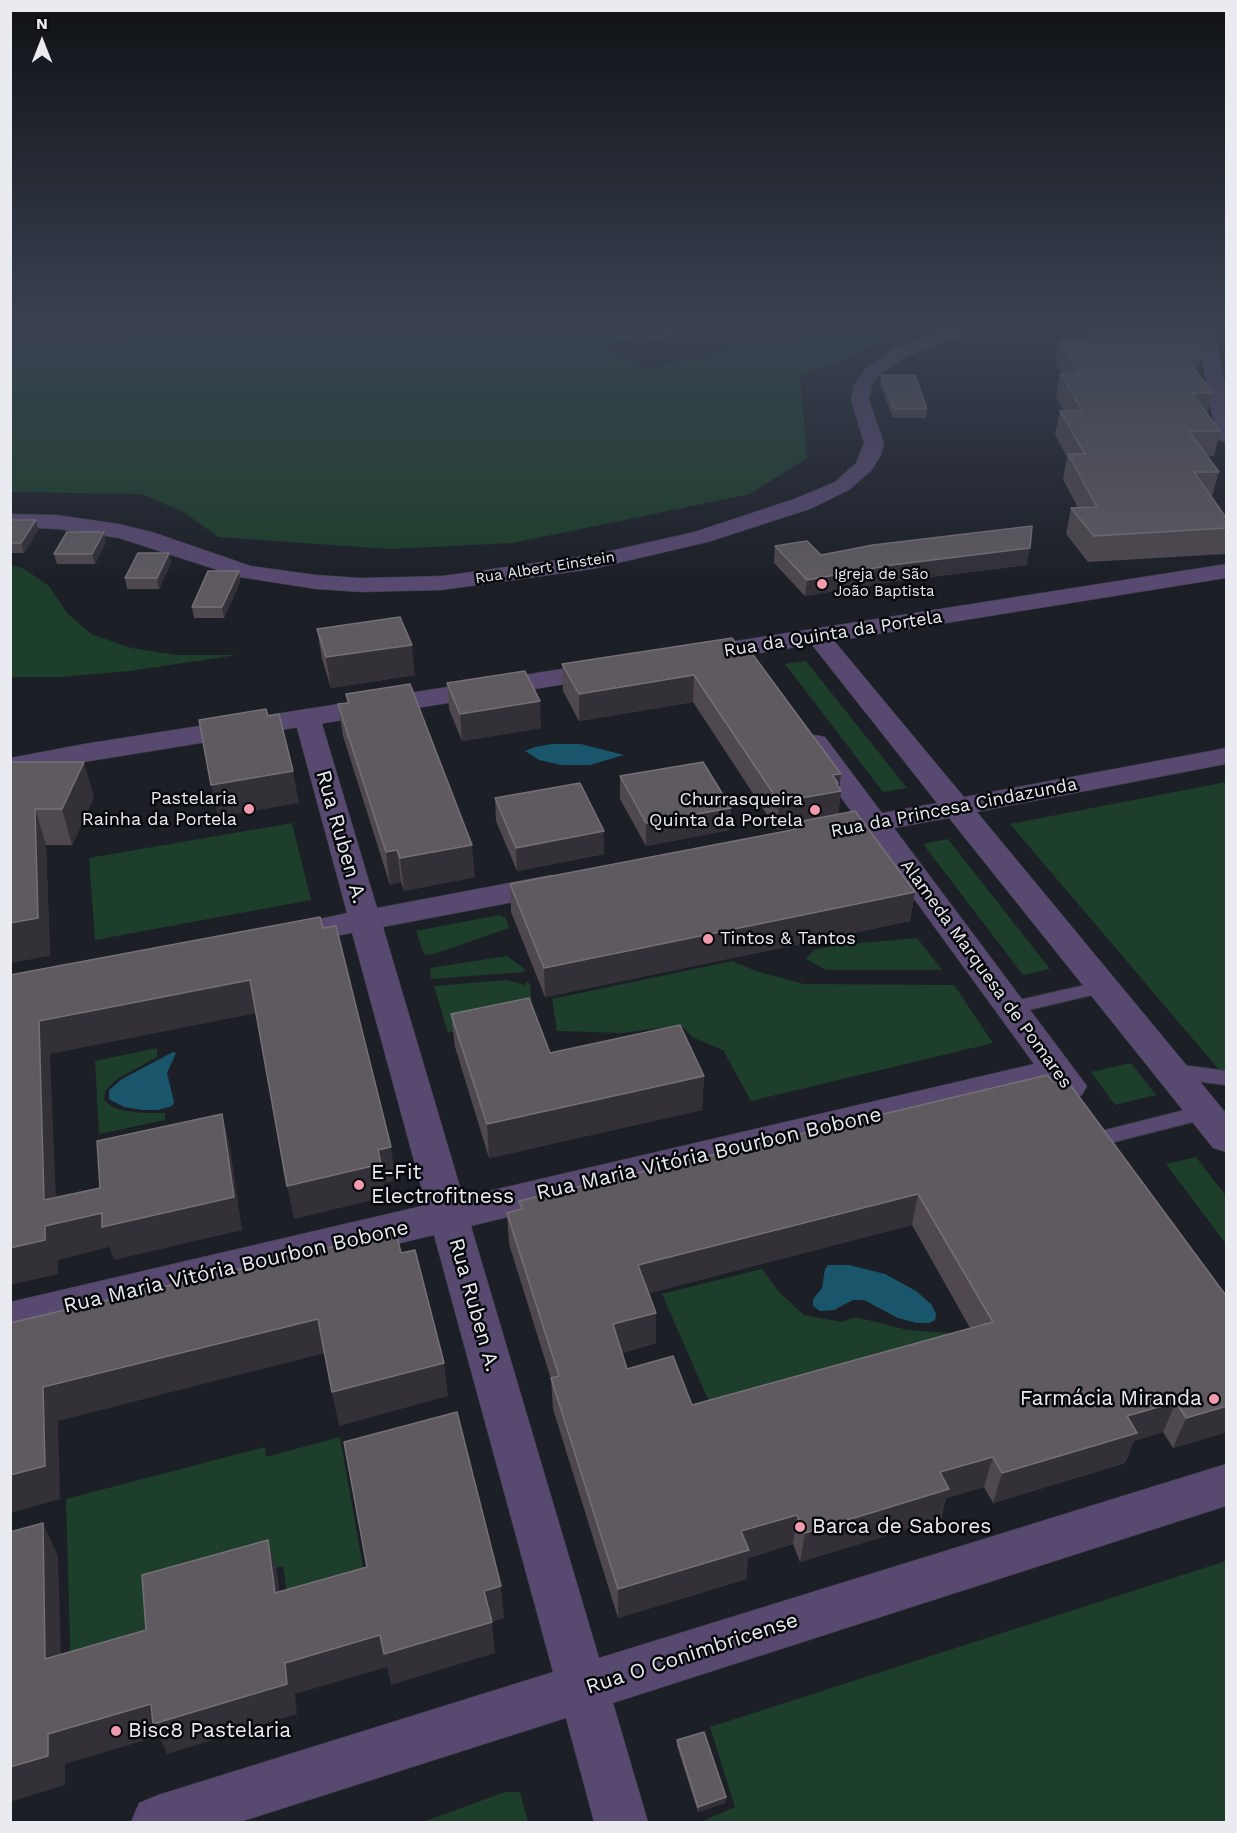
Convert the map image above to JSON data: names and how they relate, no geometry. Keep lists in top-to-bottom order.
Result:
{
  "streets": {
    "street": [
      "Rua Albert Einstein",
      "Rua da Quinta da Portela",
      "Rua da Princesa Cindazunda",
      "Rua Ruben A.",
      "Alameda Marquesa de Pomares",
      "Rua Maria Vitória Bourbon Bobone",
      "Rua O Conimbricense"
    ]
  },
  "crossings": [
    ["Rua da Princesa Cindazunda", "Alameda Marquesa de Pomares"],
    ["Rua Ruben A.", "Rua Maria Vitória Bourbon Bobone"],
    ["Rua Ruben A.", "Rua O Conimbricense"],
    ["Alameda Marquesa de Pomares", "Rua Maria Vitória Bourbon Bobone"]
  ],
  "places": [
    "Igreja de São João Baptista",
    "Pastelaria Rainha da Portela",
    "Churrasqueira Quinta da Portela",
    "Tintos & Tantos",
    "E-Fit Electrofitness",
    "Farmácia Miranda",
    "Barca de Sabores",
    "Bisc8 Pastelaria"
  ],
  "north": "top"
}
